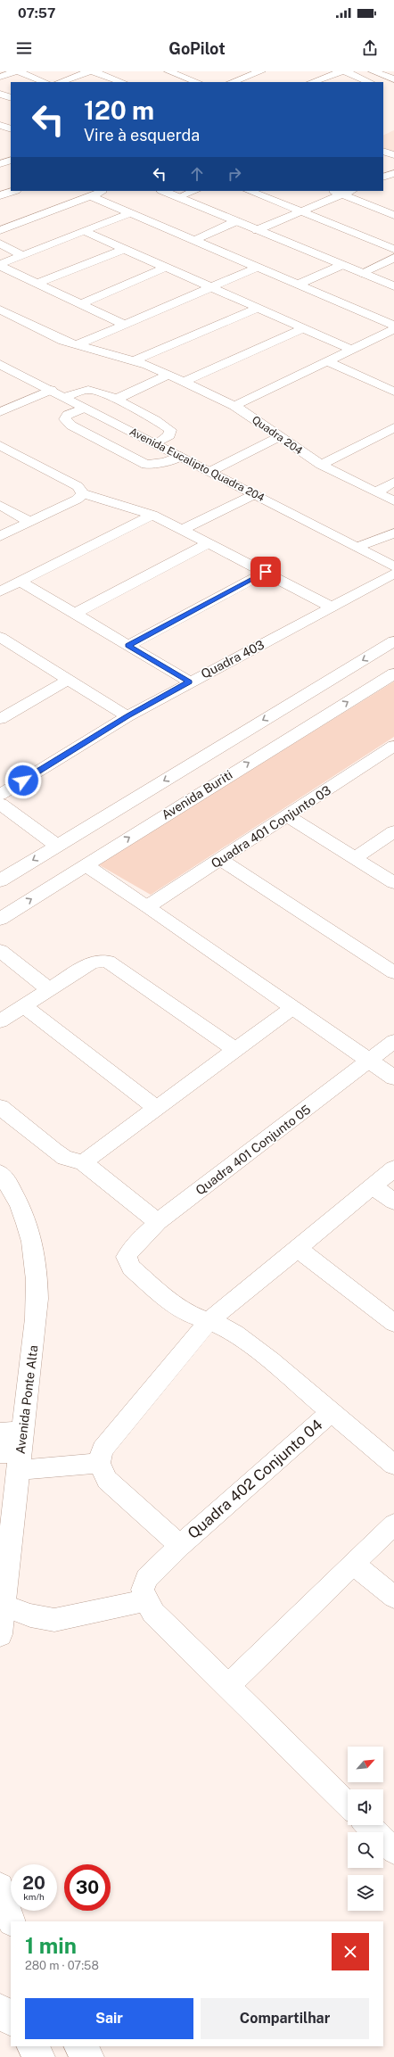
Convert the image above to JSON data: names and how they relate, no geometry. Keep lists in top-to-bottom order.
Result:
{
  "streets": {
    "street": [
      "Quadra 204",
      "Avenida Eucalipto Quadra 204",
      "Quadra 403",
      "Avenida Buriti",
      "Quadra 401 Conjunto 03",
      "Quadra 401 Conjunto 05",
      "Avenida Ponte Alta",
      "Quadra 402 Conjunto 04"
    ]
  },
  "north": "top right",
  "page": {
    "status": "07:57",
    "header": "GoPilot",
    "turn": ["120 m", "Vire à esquerda"],
    "speed": "20 km/h",
    "limit": "30",
    "heading": ["1 min", "280 m · 07:58"],
    "buttons": ["Sair", "Compartilhar"]
  }
}
